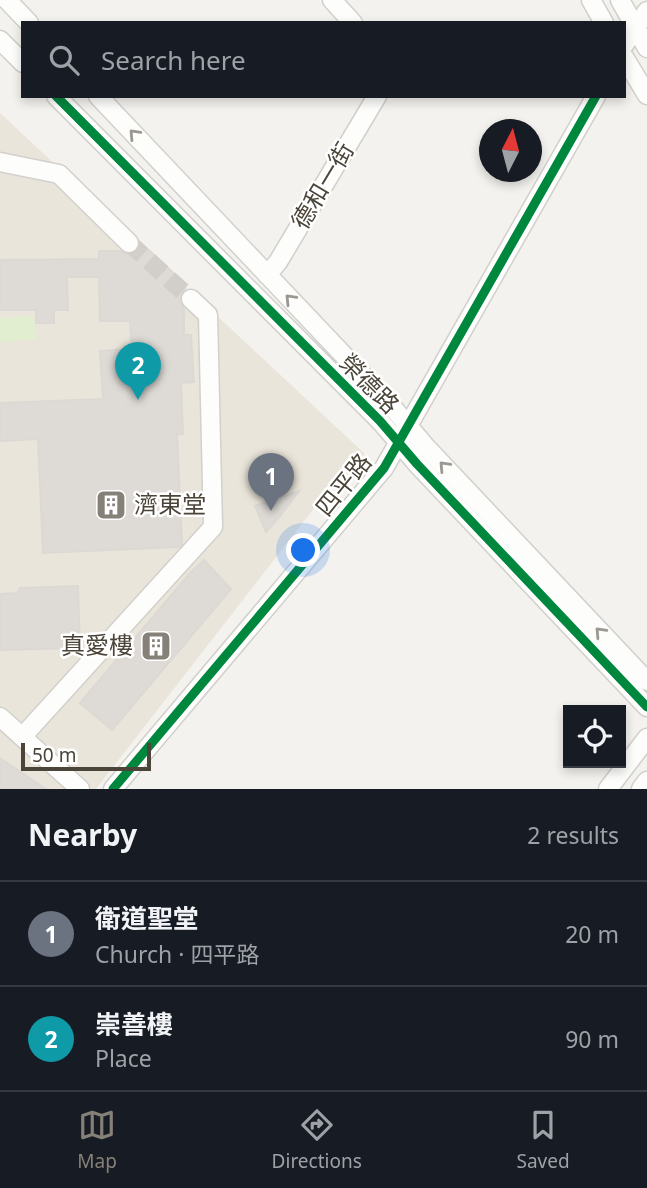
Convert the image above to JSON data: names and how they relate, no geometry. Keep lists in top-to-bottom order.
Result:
{
  "streets": {
    "street": ["德和一街", "榮德路", "四平路"]
  },
  "crossings": [
    ["德和一街", "榮德路"],
    ["榮德路", "四平路"]
  ],
  "places": {
    "building": ["濟東堂", "真愛樓"]
  },
  "scale_bar": "50 m",
  "north": "top",
  "page": {
    "search": "Search here",
    "pins": ["2", "1"],
    "scale": "50 m",
    "heading": ["Nearby", "2 results"],
    "list": [
      {
        "mark": "1",
        "name": "衛道聖堂",
        "note": "Church · 四平路",
        "value": "20 m"
      },
      {
        "mark": "2",
        "name": "崇善樓",
        "note": "Place",
        "value": "90 m"
      }
    ],
    "nav": ["Map", "Directions", "Saved"]
  }
}
